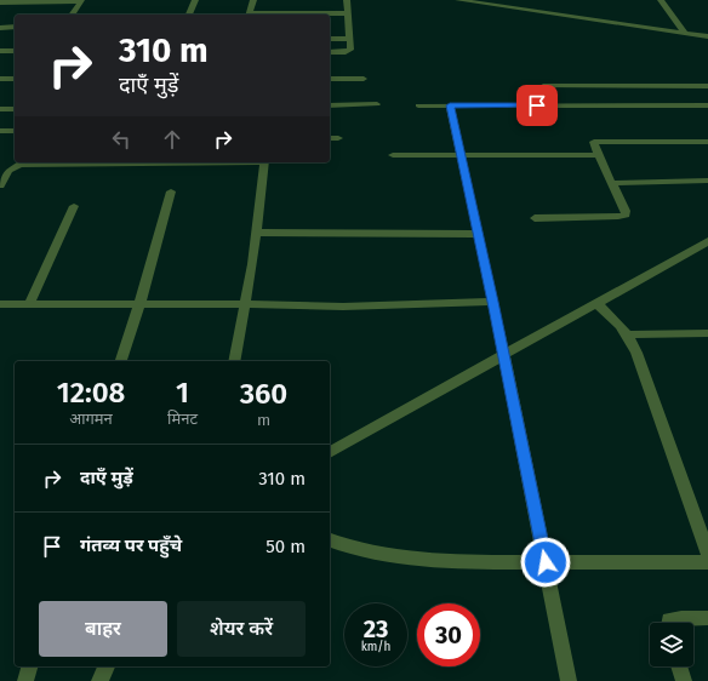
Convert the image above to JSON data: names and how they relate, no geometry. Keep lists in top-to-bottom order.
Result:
{
  "page": {
    "turn": ["310 m", "दाएँ मुड़ें"],
    "eta": [
      "12:08",
      "आगमन",
      "1",
      "मिनट",
      "360",
      "m"
    ],
    "list": [
      {
        "name": "दाएँ मुड़ें",
        "value": "310 m"
      },
      {
        "name": "गंतव्य पर पहुँचे",
        "value": "50 m"
      }
    ],
    "buttons": ["बाहर", "शेयर करें"],
    "speed": "23 km/h",
    "limit": "30"
  }
}
